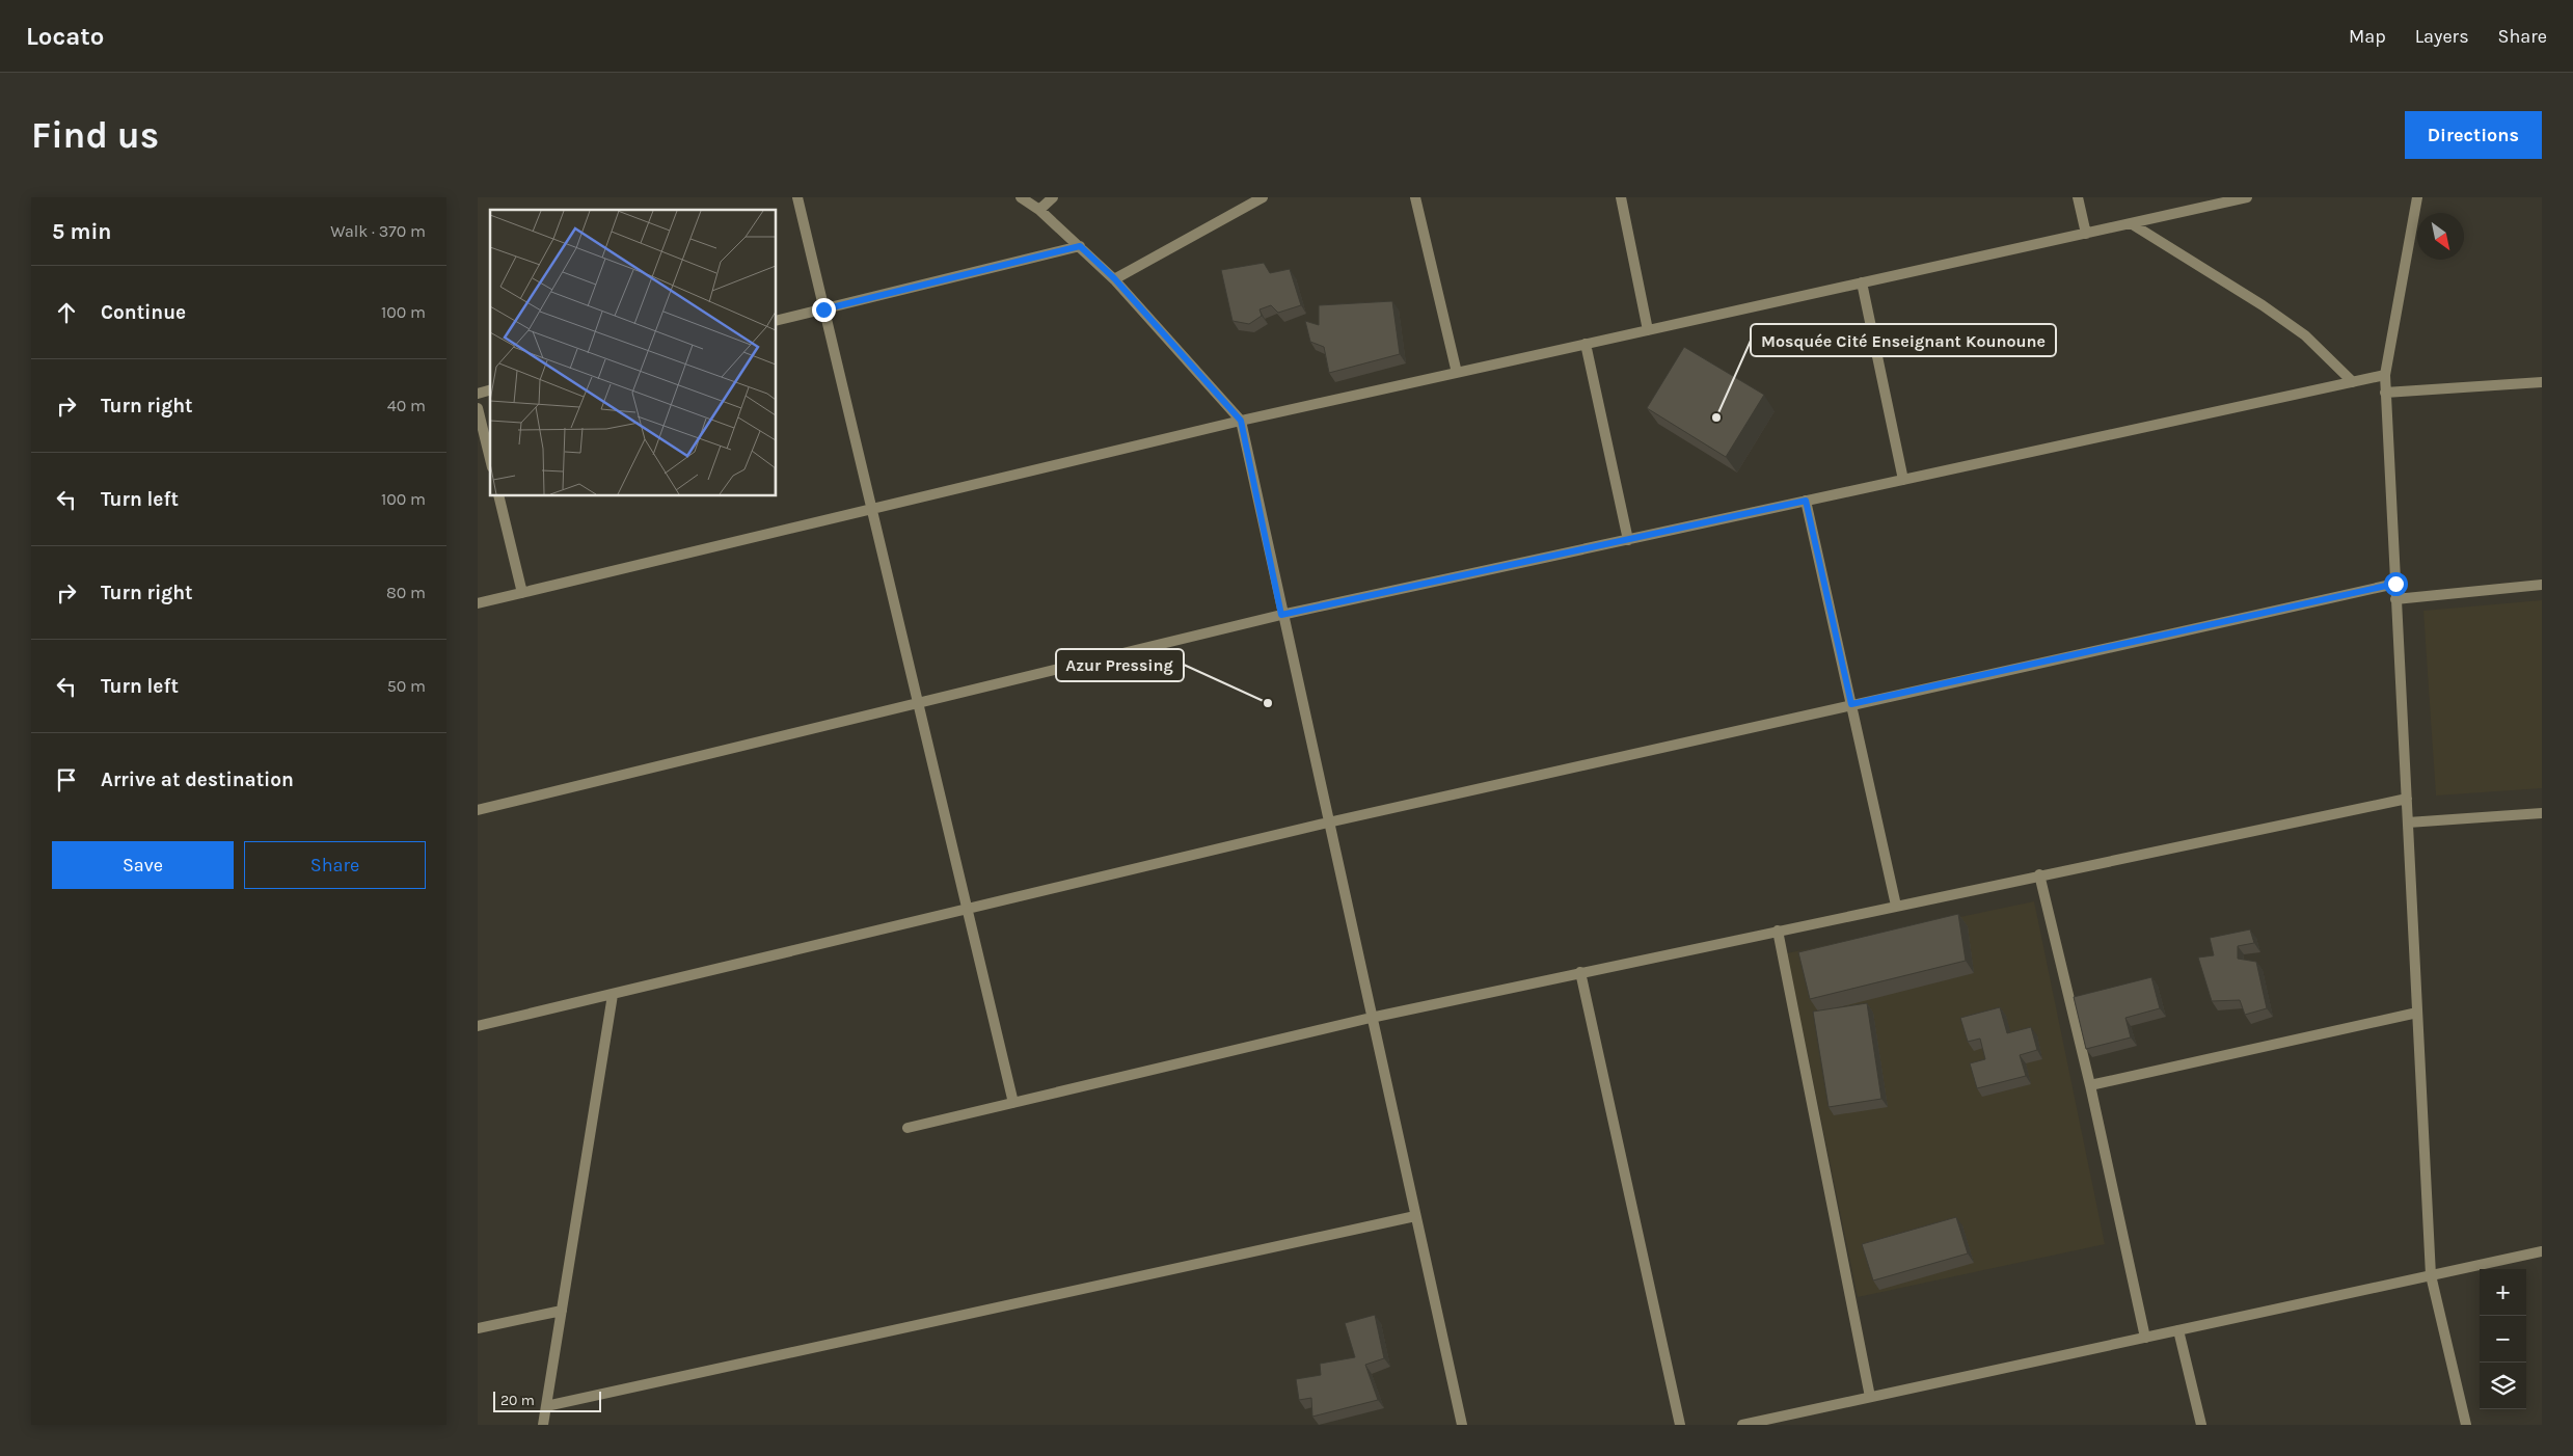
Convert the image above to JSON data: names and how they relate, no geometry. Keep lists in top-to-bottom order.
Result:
{
  "places": ["Mosquée Cité Enseignant Kounoune", "Azur Pressing"],
  "scale_bar": "20 m",
  "north": "bottom right",
  "page": {
    "header": "Locato",
    "nav": ["Map", "Layers", "Share"],
    "buttons": [
      "Directions",
      ["Save", "Share"]
    ],
    "title": "Find us",
    "heading": ["5 min", "Walk · 370 m"],
    "list": [
      ["Continue", "100 m"],
      ["Turn right", "40 m"],
      ["Turn left", "100 m"],
      ["Turn right", "80 m"],
      ["Turn left", "50 m"],
      "Arrive at destination"
    ],
    "map_buttons": ["+", "−"],
    "scale": "20 m"
  }
}
